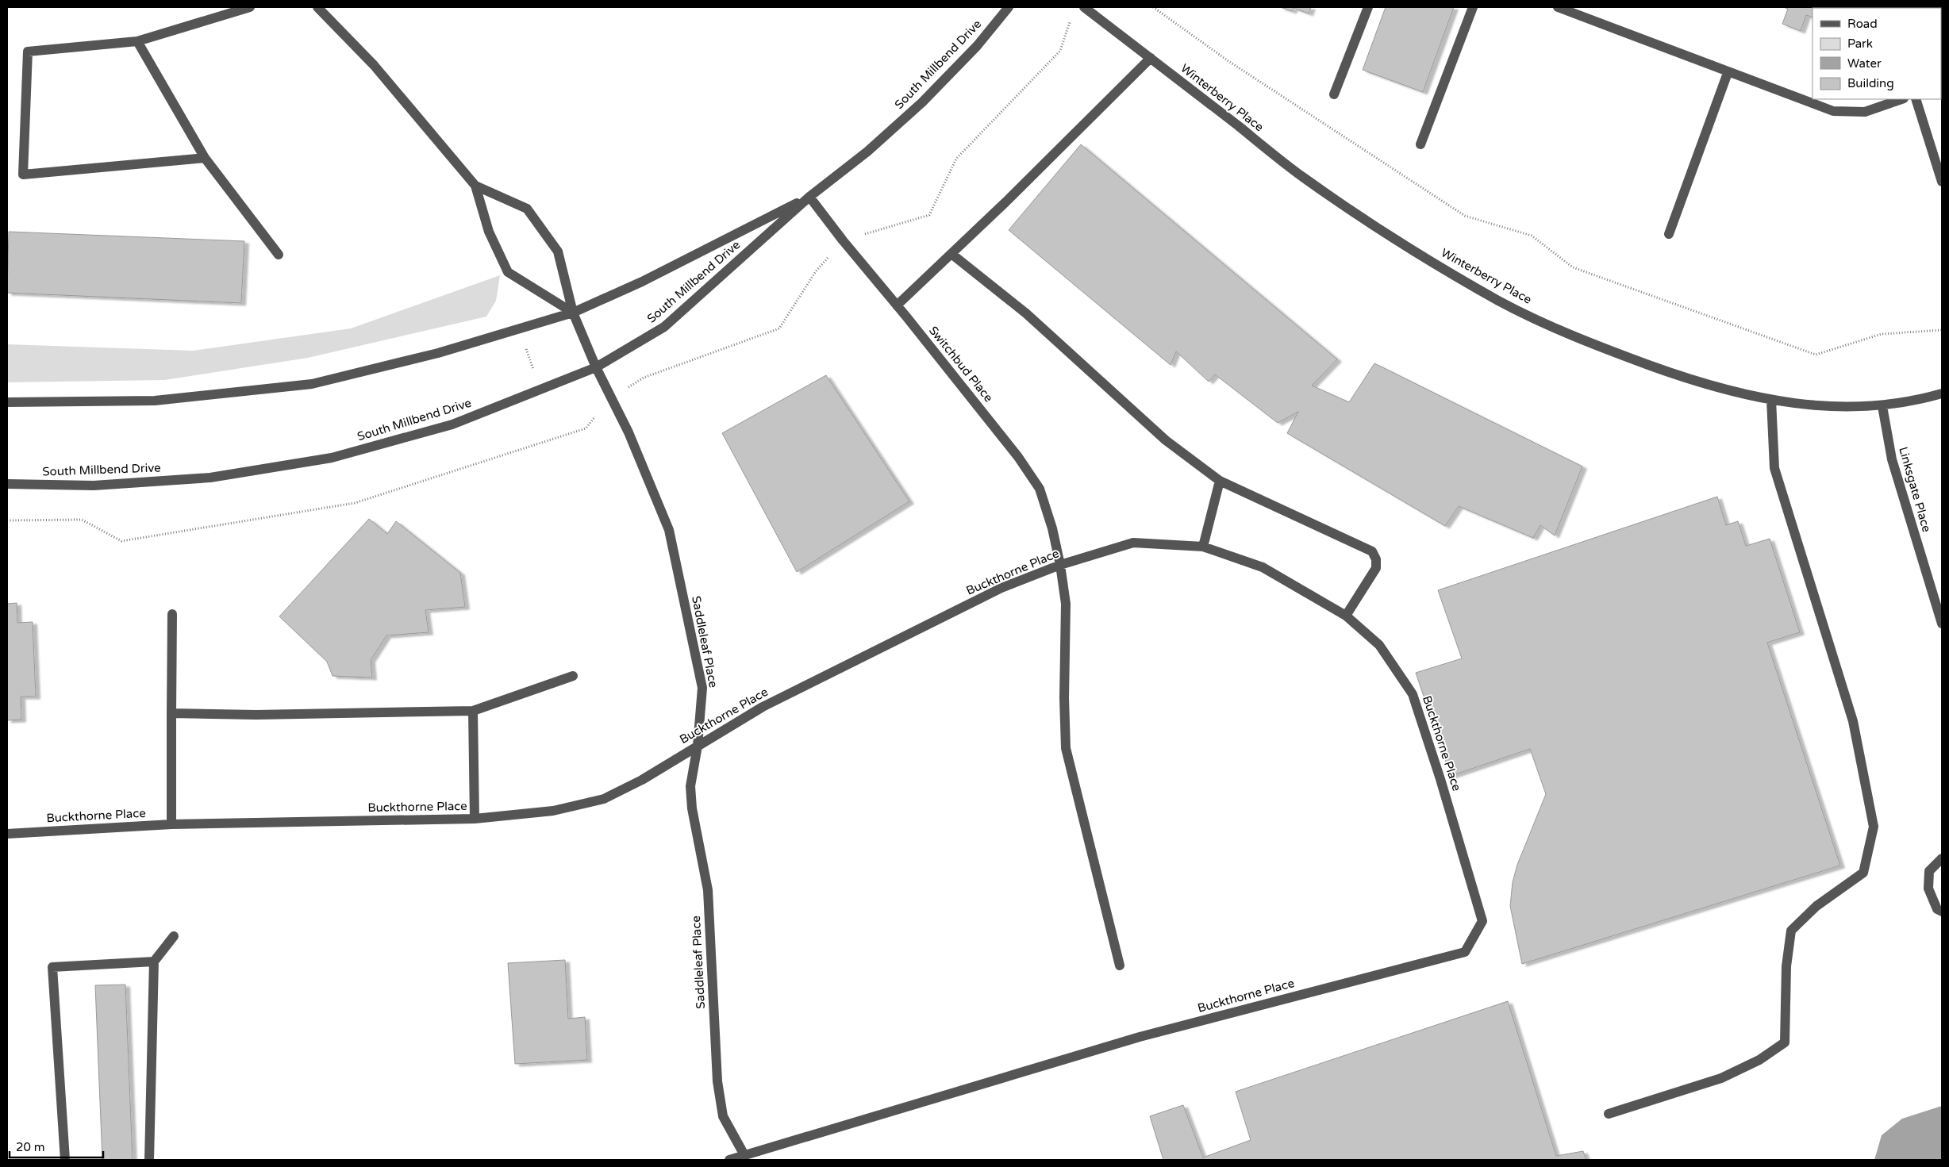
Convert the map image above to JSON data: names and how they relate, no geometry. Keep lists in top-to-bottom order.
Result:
{
  "streets": {
    "street": [
      "South Millbend Drive",
      "Winterberry Place",
      "Switchbud Place",
      "Linksgate Place",
      "Buckthorne Place",
      "Saddleleaf Place"
    ]
  },
  "crossings": [
    ["South Millbend Drive", "Switchbud Place"],
    ["South Millbend Drive", "Saddleleaf Place"],
    ["Winterberry Place", "Linksgate Place"],
    ["Switchbud Place", "Buckthorne Place"],
    ["Buckthorne Place", "Saddleleaf Place"]
  ],
  "legend": [
    "Road",
    "Park",
    "Water",
    "Building"
  ],
  "scale_bar": "20 m"
}
